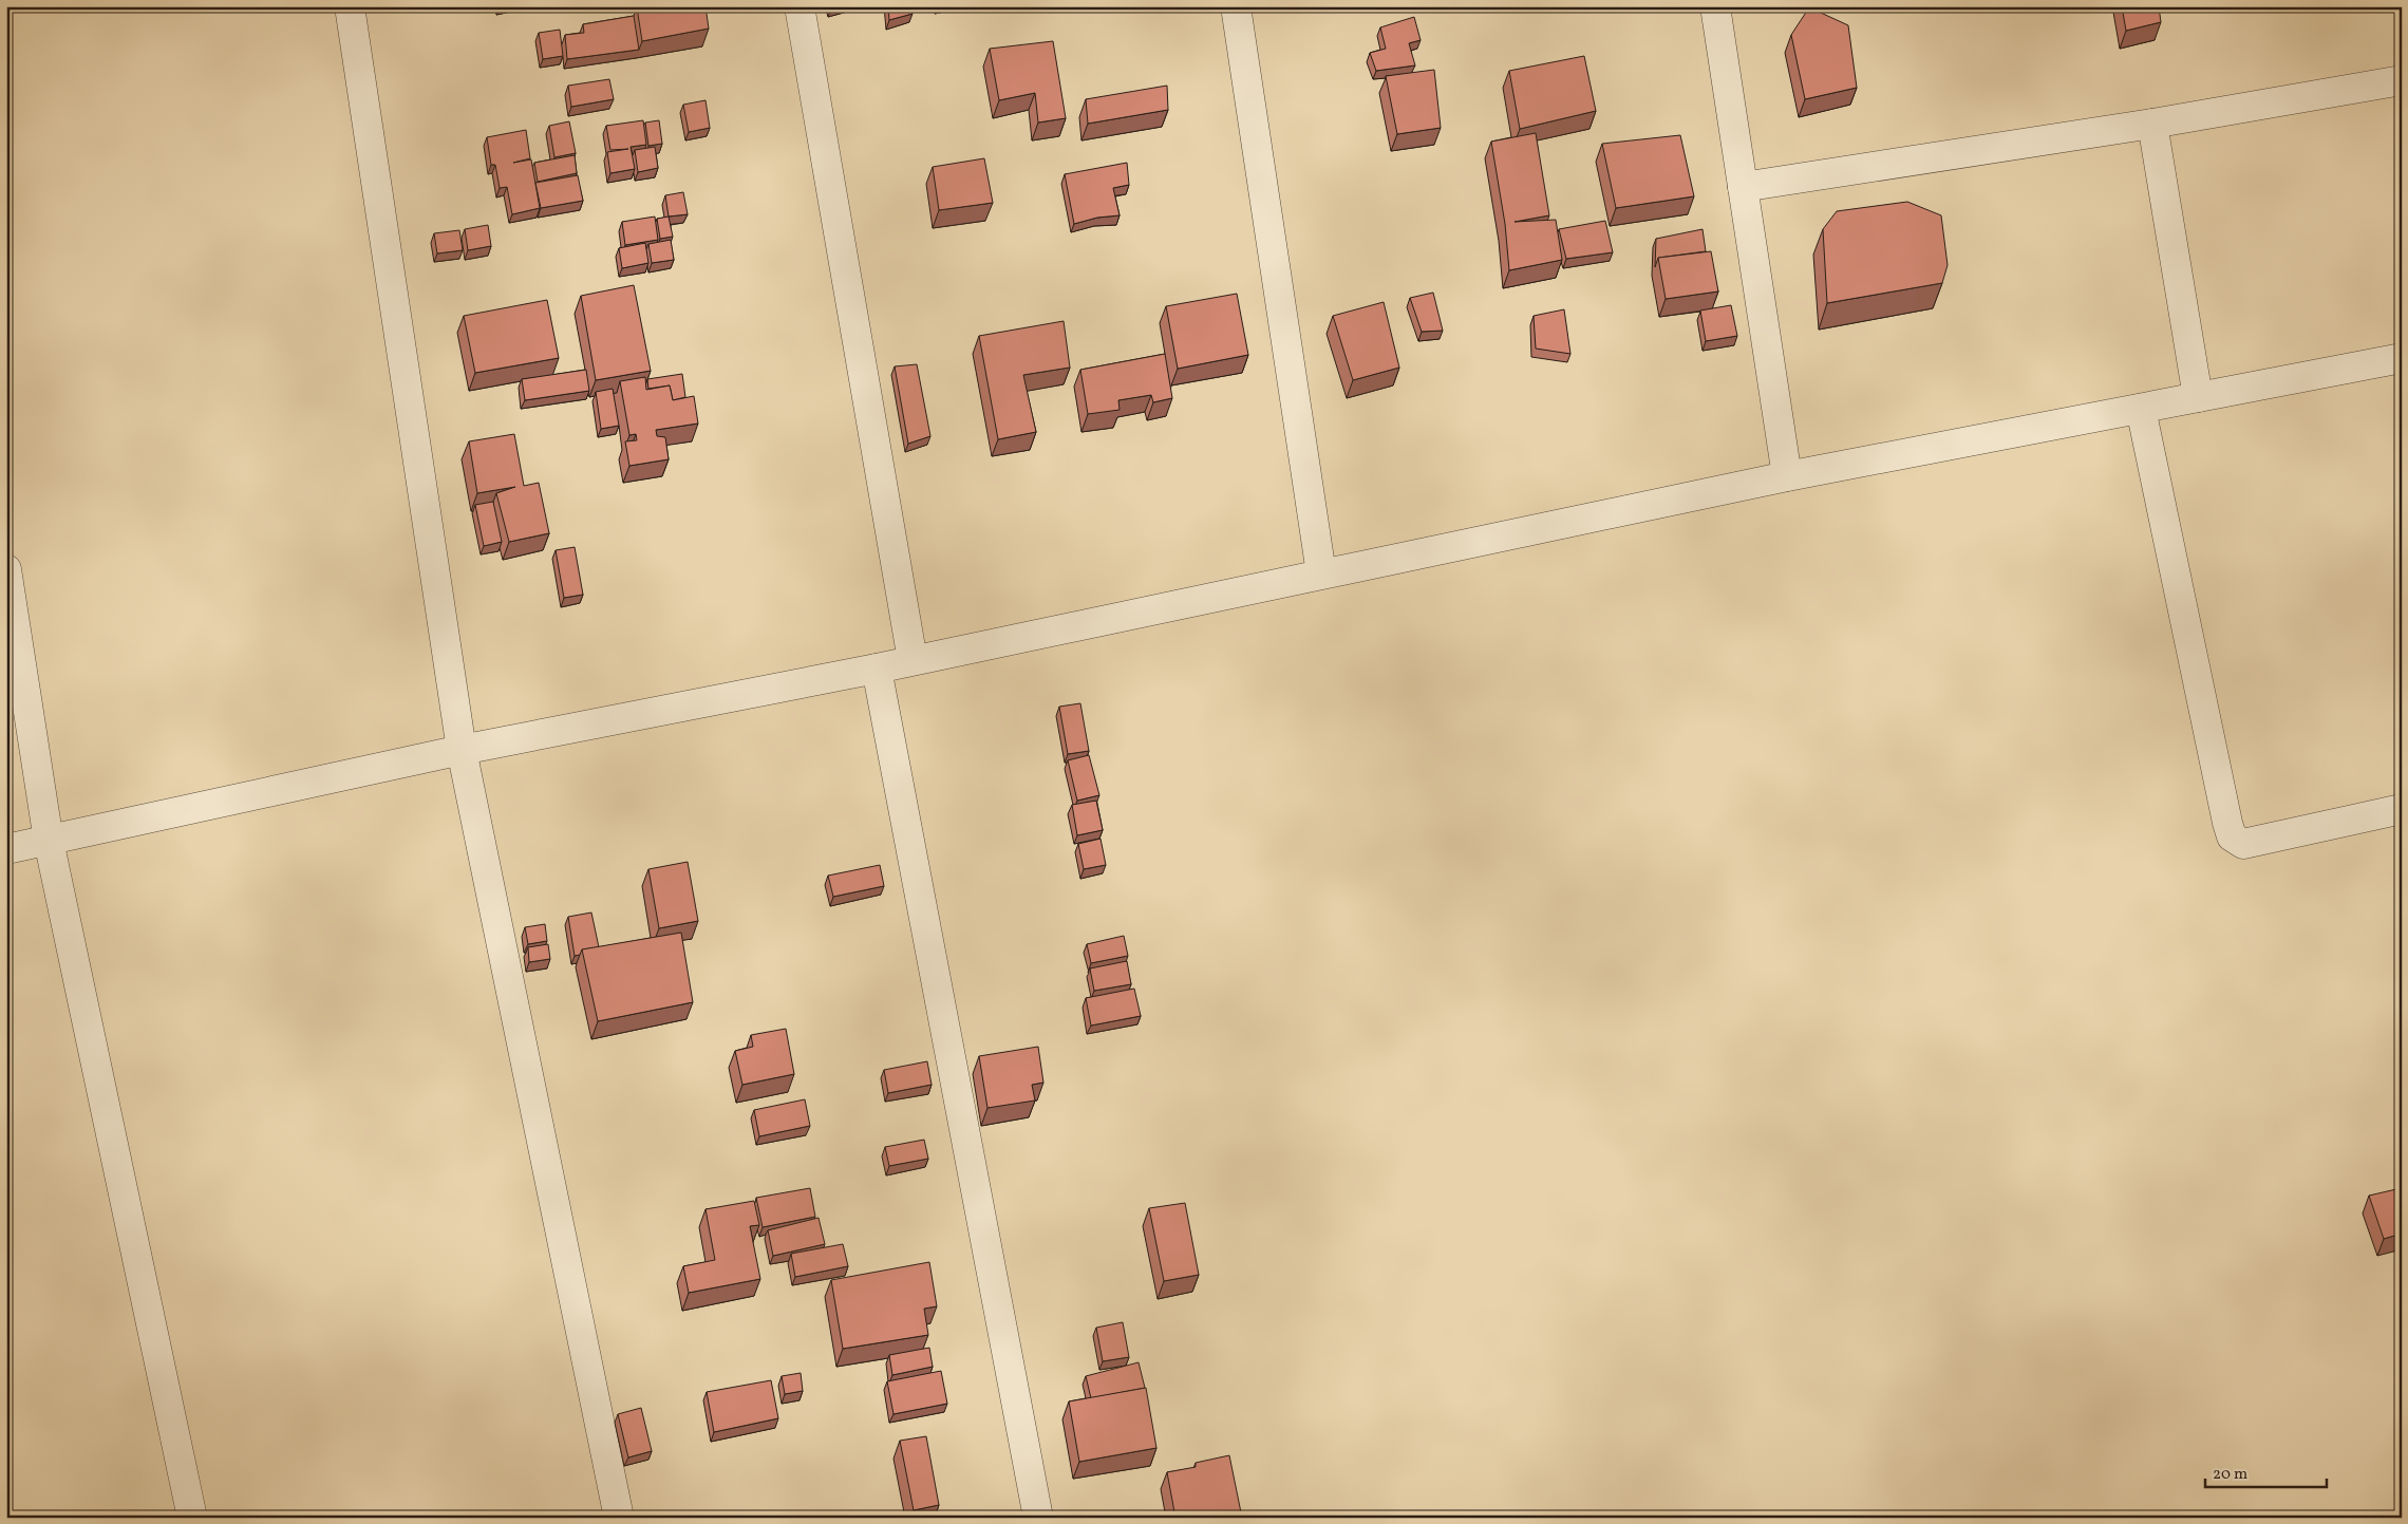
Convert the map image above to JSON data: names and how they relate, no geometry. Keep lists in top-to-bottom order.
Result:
{
  "scale_bar": "20 m"
}
